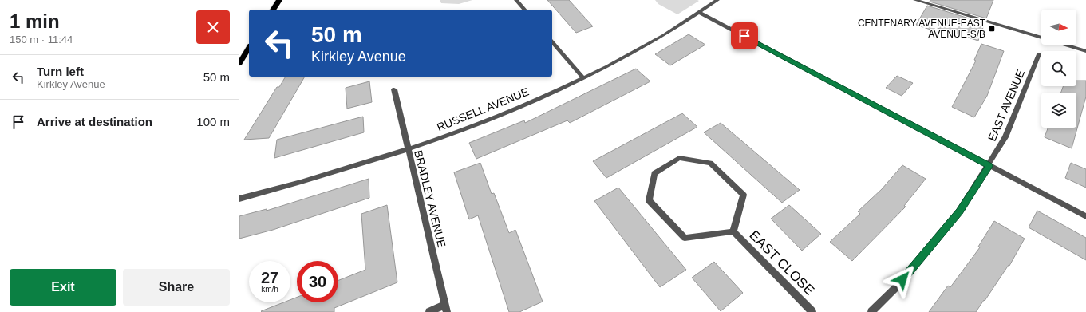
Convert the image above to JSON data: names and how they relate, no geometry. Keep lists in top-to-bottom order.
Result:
{
  "streets": {
    "street": [
      "EAST AVENUE",
      "RUSSELL AVENUE",
      "BRADLEY AVENUE",
      "EAST CLOSE"
    ]
  },
  "crossings": [
    ["RUSSELL AVENUE", "BRADLEY AVENUE"]
  ],
  "places": {
    "transit": ["CENTENARY AVENUE-EAST AVENUE-S/B"]
  },
  "north": "right",
  "page": {
    "heading": ["1 min", "150 m · 11:44"],
    "turn": ["50 m", "Kirkley Avenue"],
    "list": [
      {
        "name": "Turn left",
        "note": "Kirkley Avenue",
        "value": "50 m"
      },
      {
        "name": "Arrive at destination",
        "value": "100 m"
      }
    ],
    "speed": "27 km/h",
    "limit": "30",
    "buttons": ["Exit", "Share"]
  }
}
